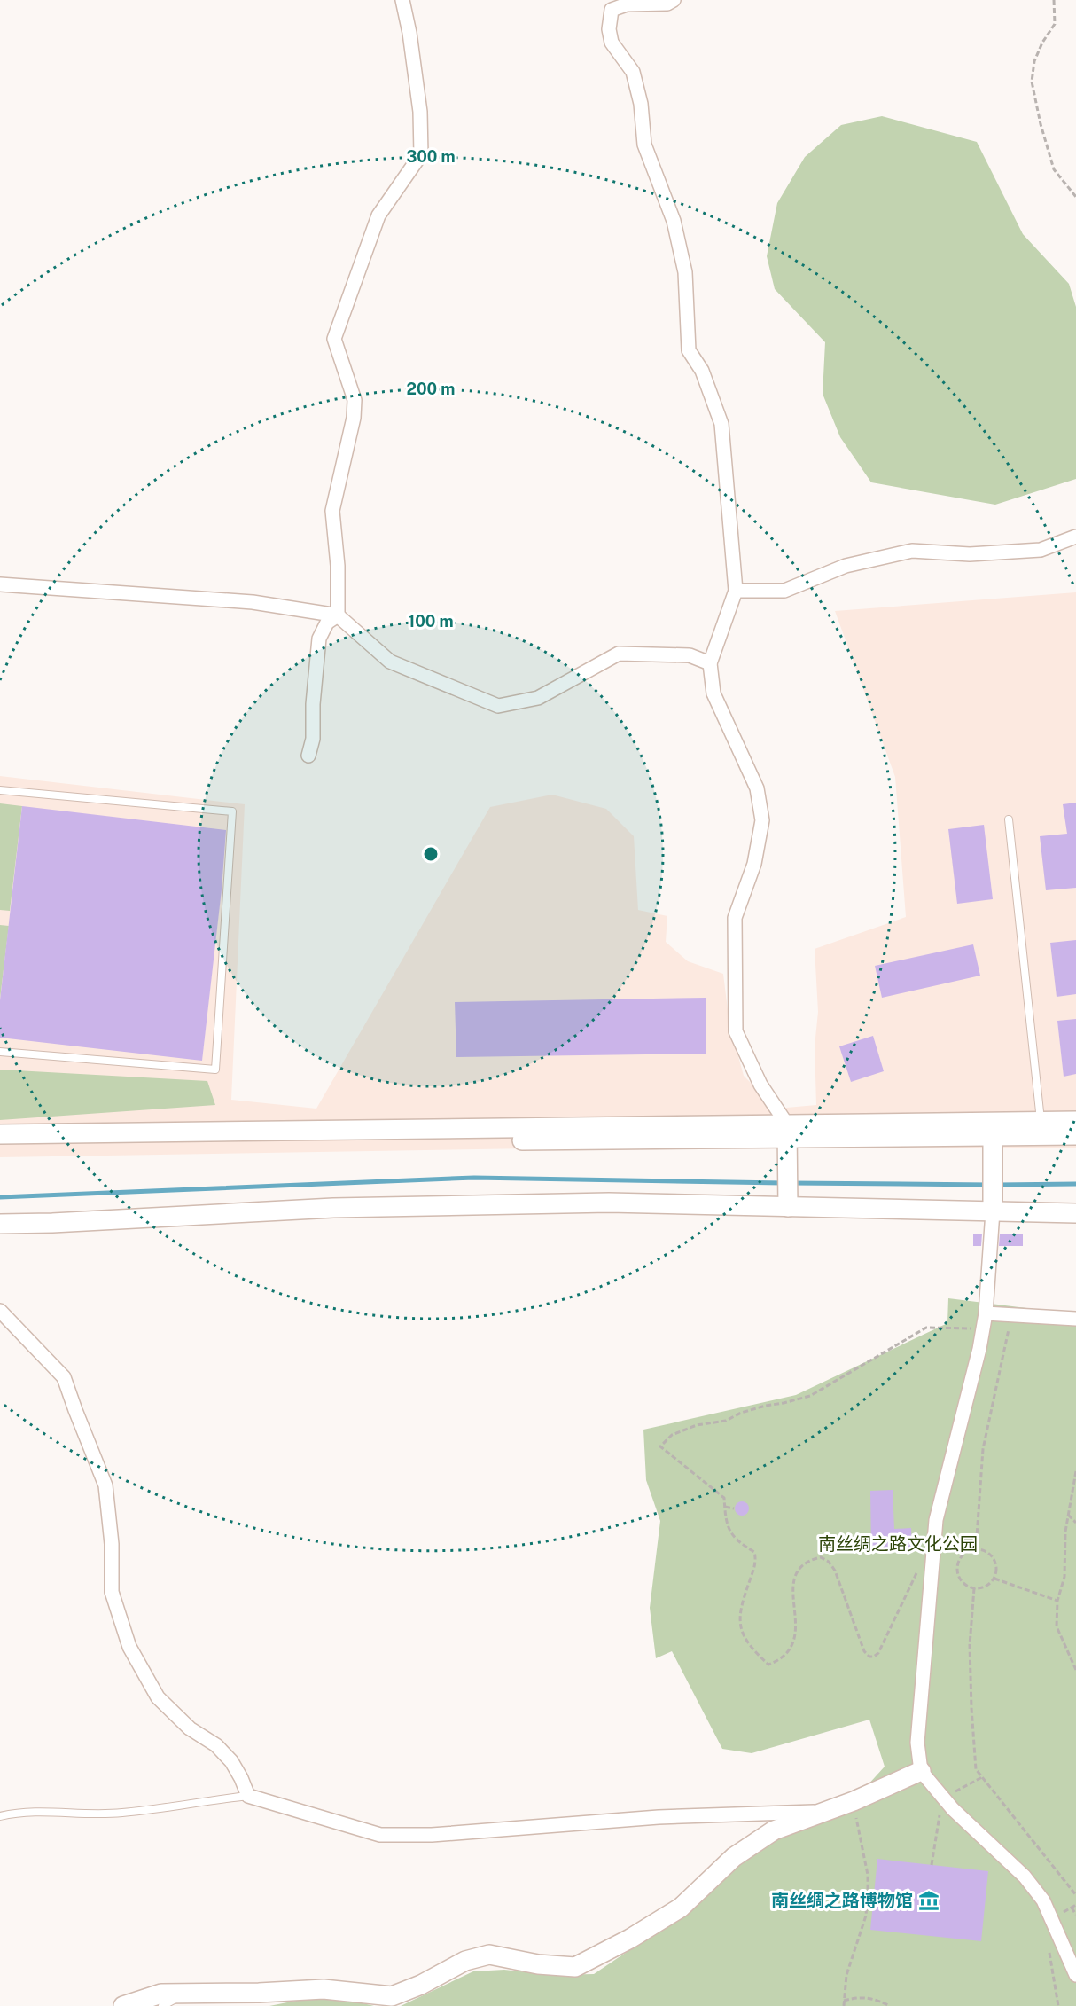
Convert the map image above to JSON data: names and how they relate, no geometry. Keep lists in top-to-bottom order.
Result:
{
  "parks": ["南丝绸之路文化公园"],
  "places": {
    "museum": ["南丝绸之路博物馆"]
  },
  "rings": ["300 m", "200 m", "100 m"]
}
